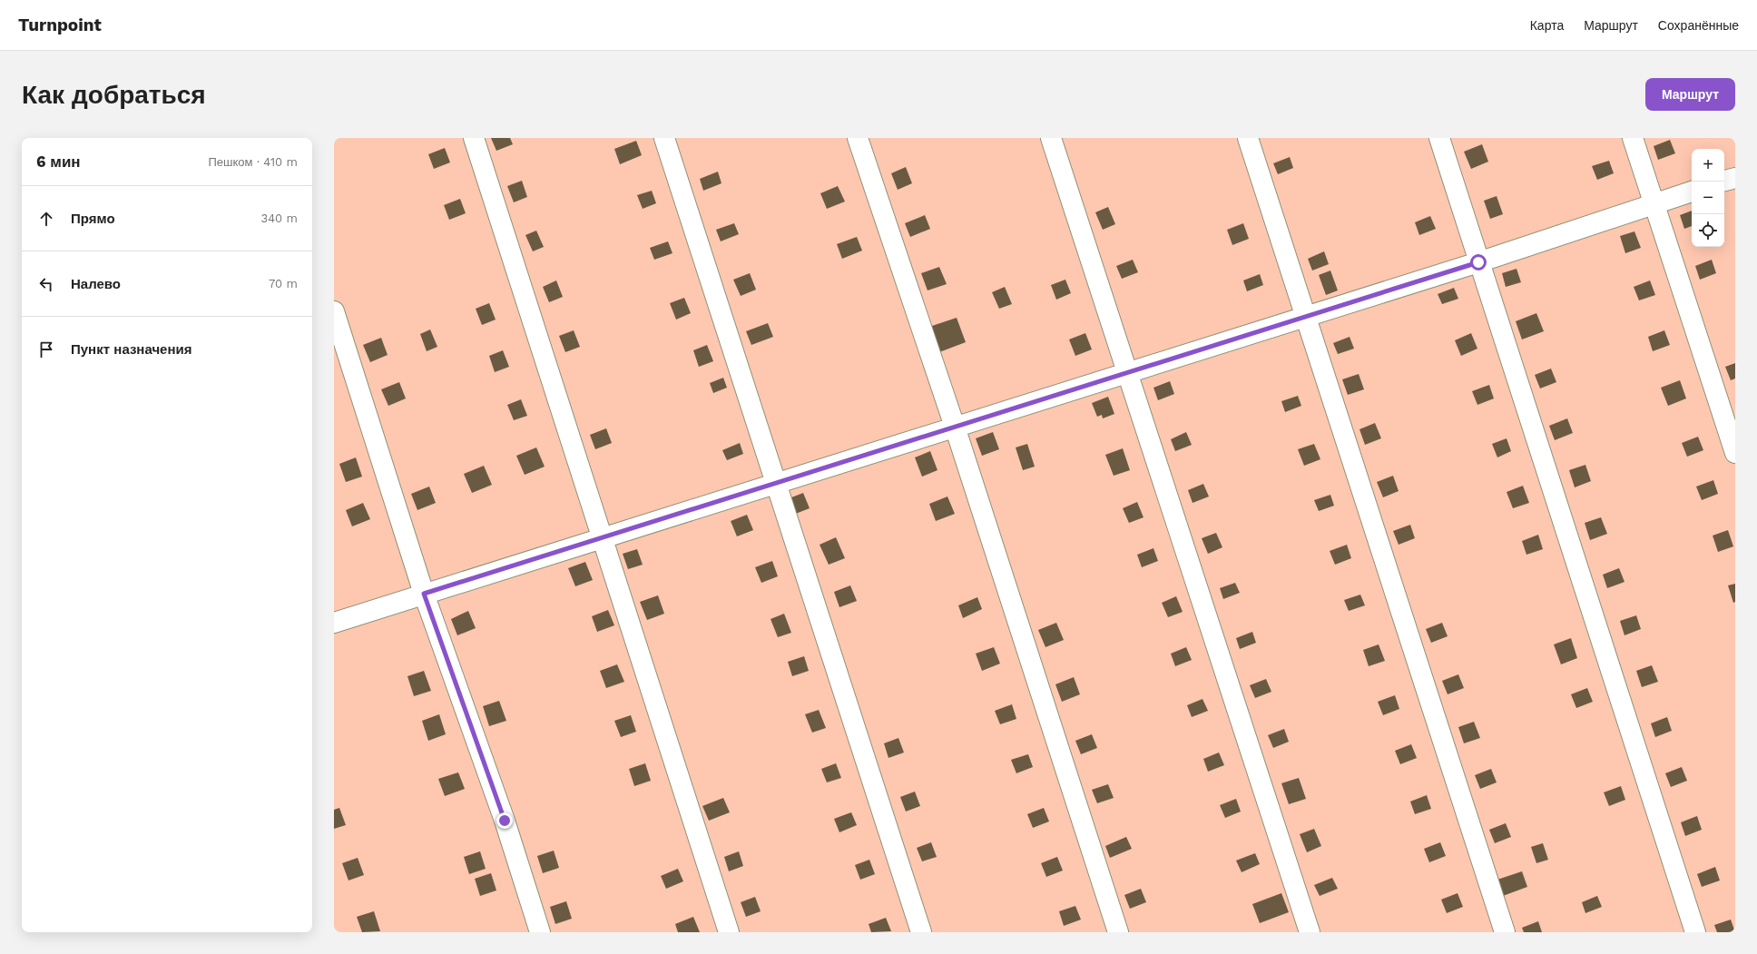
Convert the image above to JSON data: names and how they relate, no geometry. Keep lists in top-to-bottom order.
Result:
{
  "page": {
    "header": "Turnpoint",
    "nav": ["Карта", "Маршрут", "Сохранённые"],
    "buttons": "Маршрут",
    "title": "Как добраться",
    "heading": ["6 мин", "Пешком · 410 m"],
    "map_buttons": ["+", "−"],
    "list": [
      ["Прямо", "340 m"],
      ["Налево", "70 m"],
      "Пункт назначения"
    ]
  }
}
